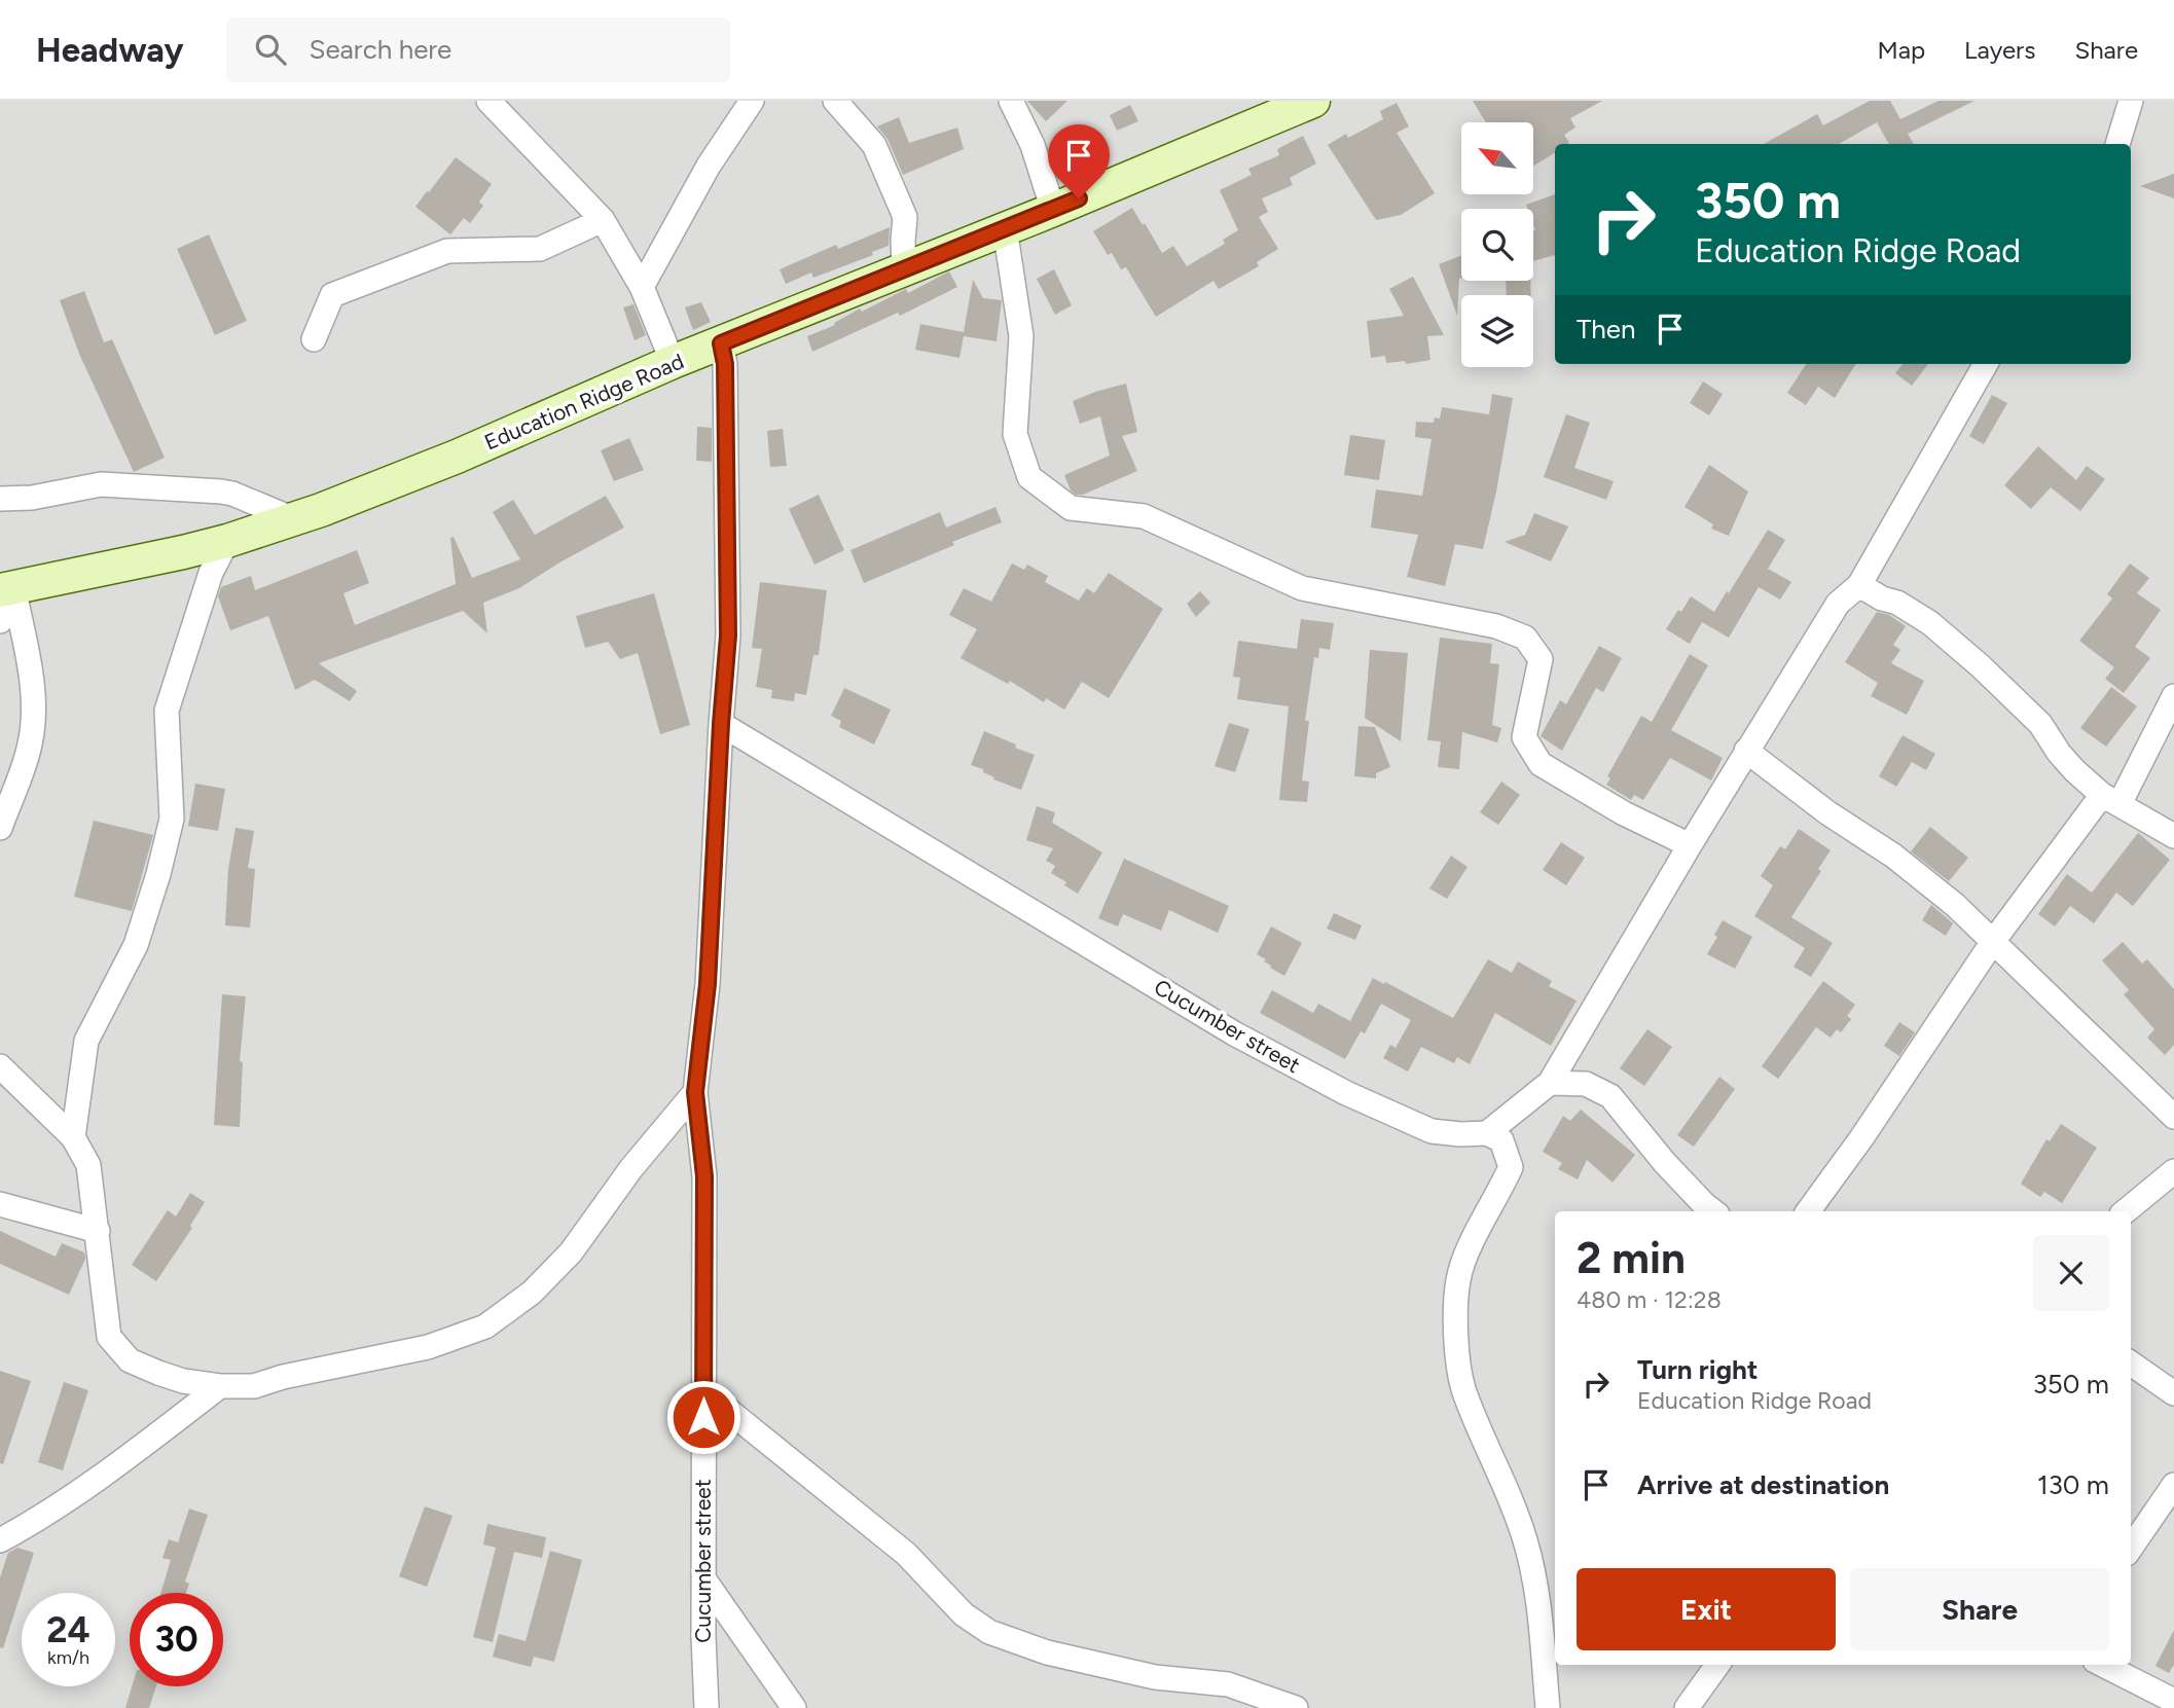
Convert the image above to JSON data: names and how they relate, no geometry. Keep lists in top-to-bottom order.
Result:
{
  "streets": {
    "main road": ["Education Ridge Road"],
    "street": ["Cucumber street"]
  },
  "crossings": [
    ["Education Ridge Road", "Cucumber street"]
  ],
  "north": "top left",
  "page": {
    "header": "Headway",
    "search": "Search here",
    "nav": ["Map", "Layers", "Share"],
    "turn": ["350 m", "Education Ridge Road"],
    "then": "Then",
    "heading": ["2 min", "480 m · 12:28"],
    "list": [
      {
        "name": "Turn right",
        "note": "Education Ridge Road",
        "value": "350 m"
      },
      {
        "name": "Arrive at destination",
        "value": "130 m"
      }
    ],
    "buttons": ["Exit", "Share"],
    "speed": "24 km/h",
    "limit": "30"
  }
}
